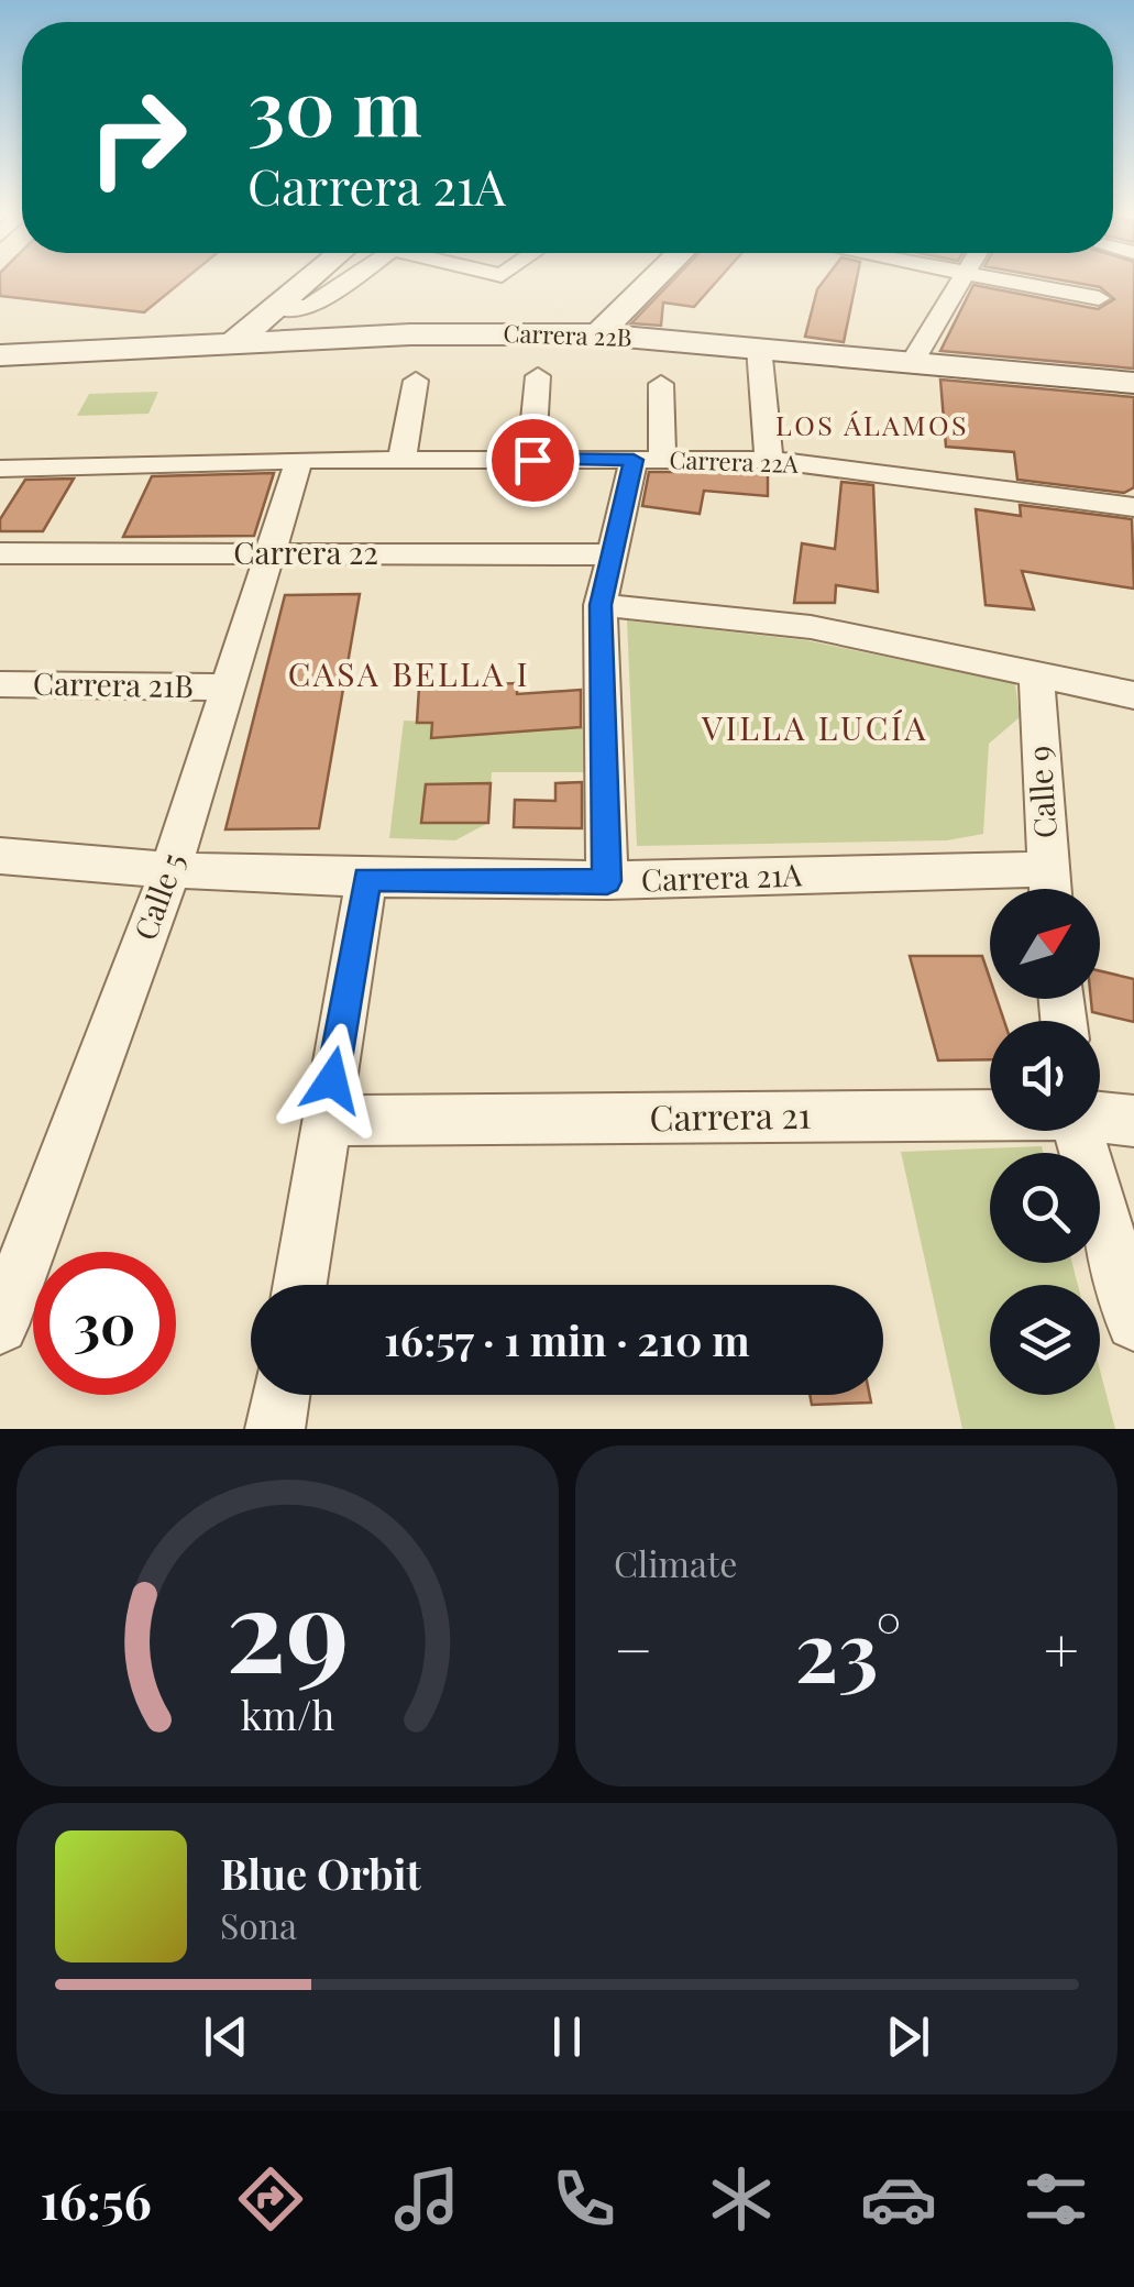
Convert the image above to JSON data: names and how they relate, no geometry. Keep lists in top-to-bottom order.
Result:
{
  "streets": {
    "street": [
      "Carrera 22B",
      "Carrera 22A",
      "Carrera 22",
      "Carrera 21B",
      "Calle 9",
      "Carrera 21A",
      "Calle 5",
      "Carrera 21"
    ]
  },
  "crossings": [
    ["Carrera 22A", "Calle 5"],
    ["Carrera 22", "Calle 5"],
    ["Carrera 21B", "Calle 5"],
    ["Calle 9", "Carrera 21A"],
    ["Carrera 21A", "Calle 5"]
  ],
  "districts": ["LOS ÁLAMOS", "CASA BELLA I", "VILLA LUCÍA"],
  "north": "top right",
  "page": {
    "turn": ["30 m", "Carrera 21A"],
    "limit": "30",
    "trip": "16:57 · 1 min · 210 m",
    "tile": "Climate",
    "heat": ["−", "23°", "+"],
    "song": ["Blue Orbit", "Sona"],
    "tabs": "16:56",
    "gauge": ["29", "km/h"]
  }
}
